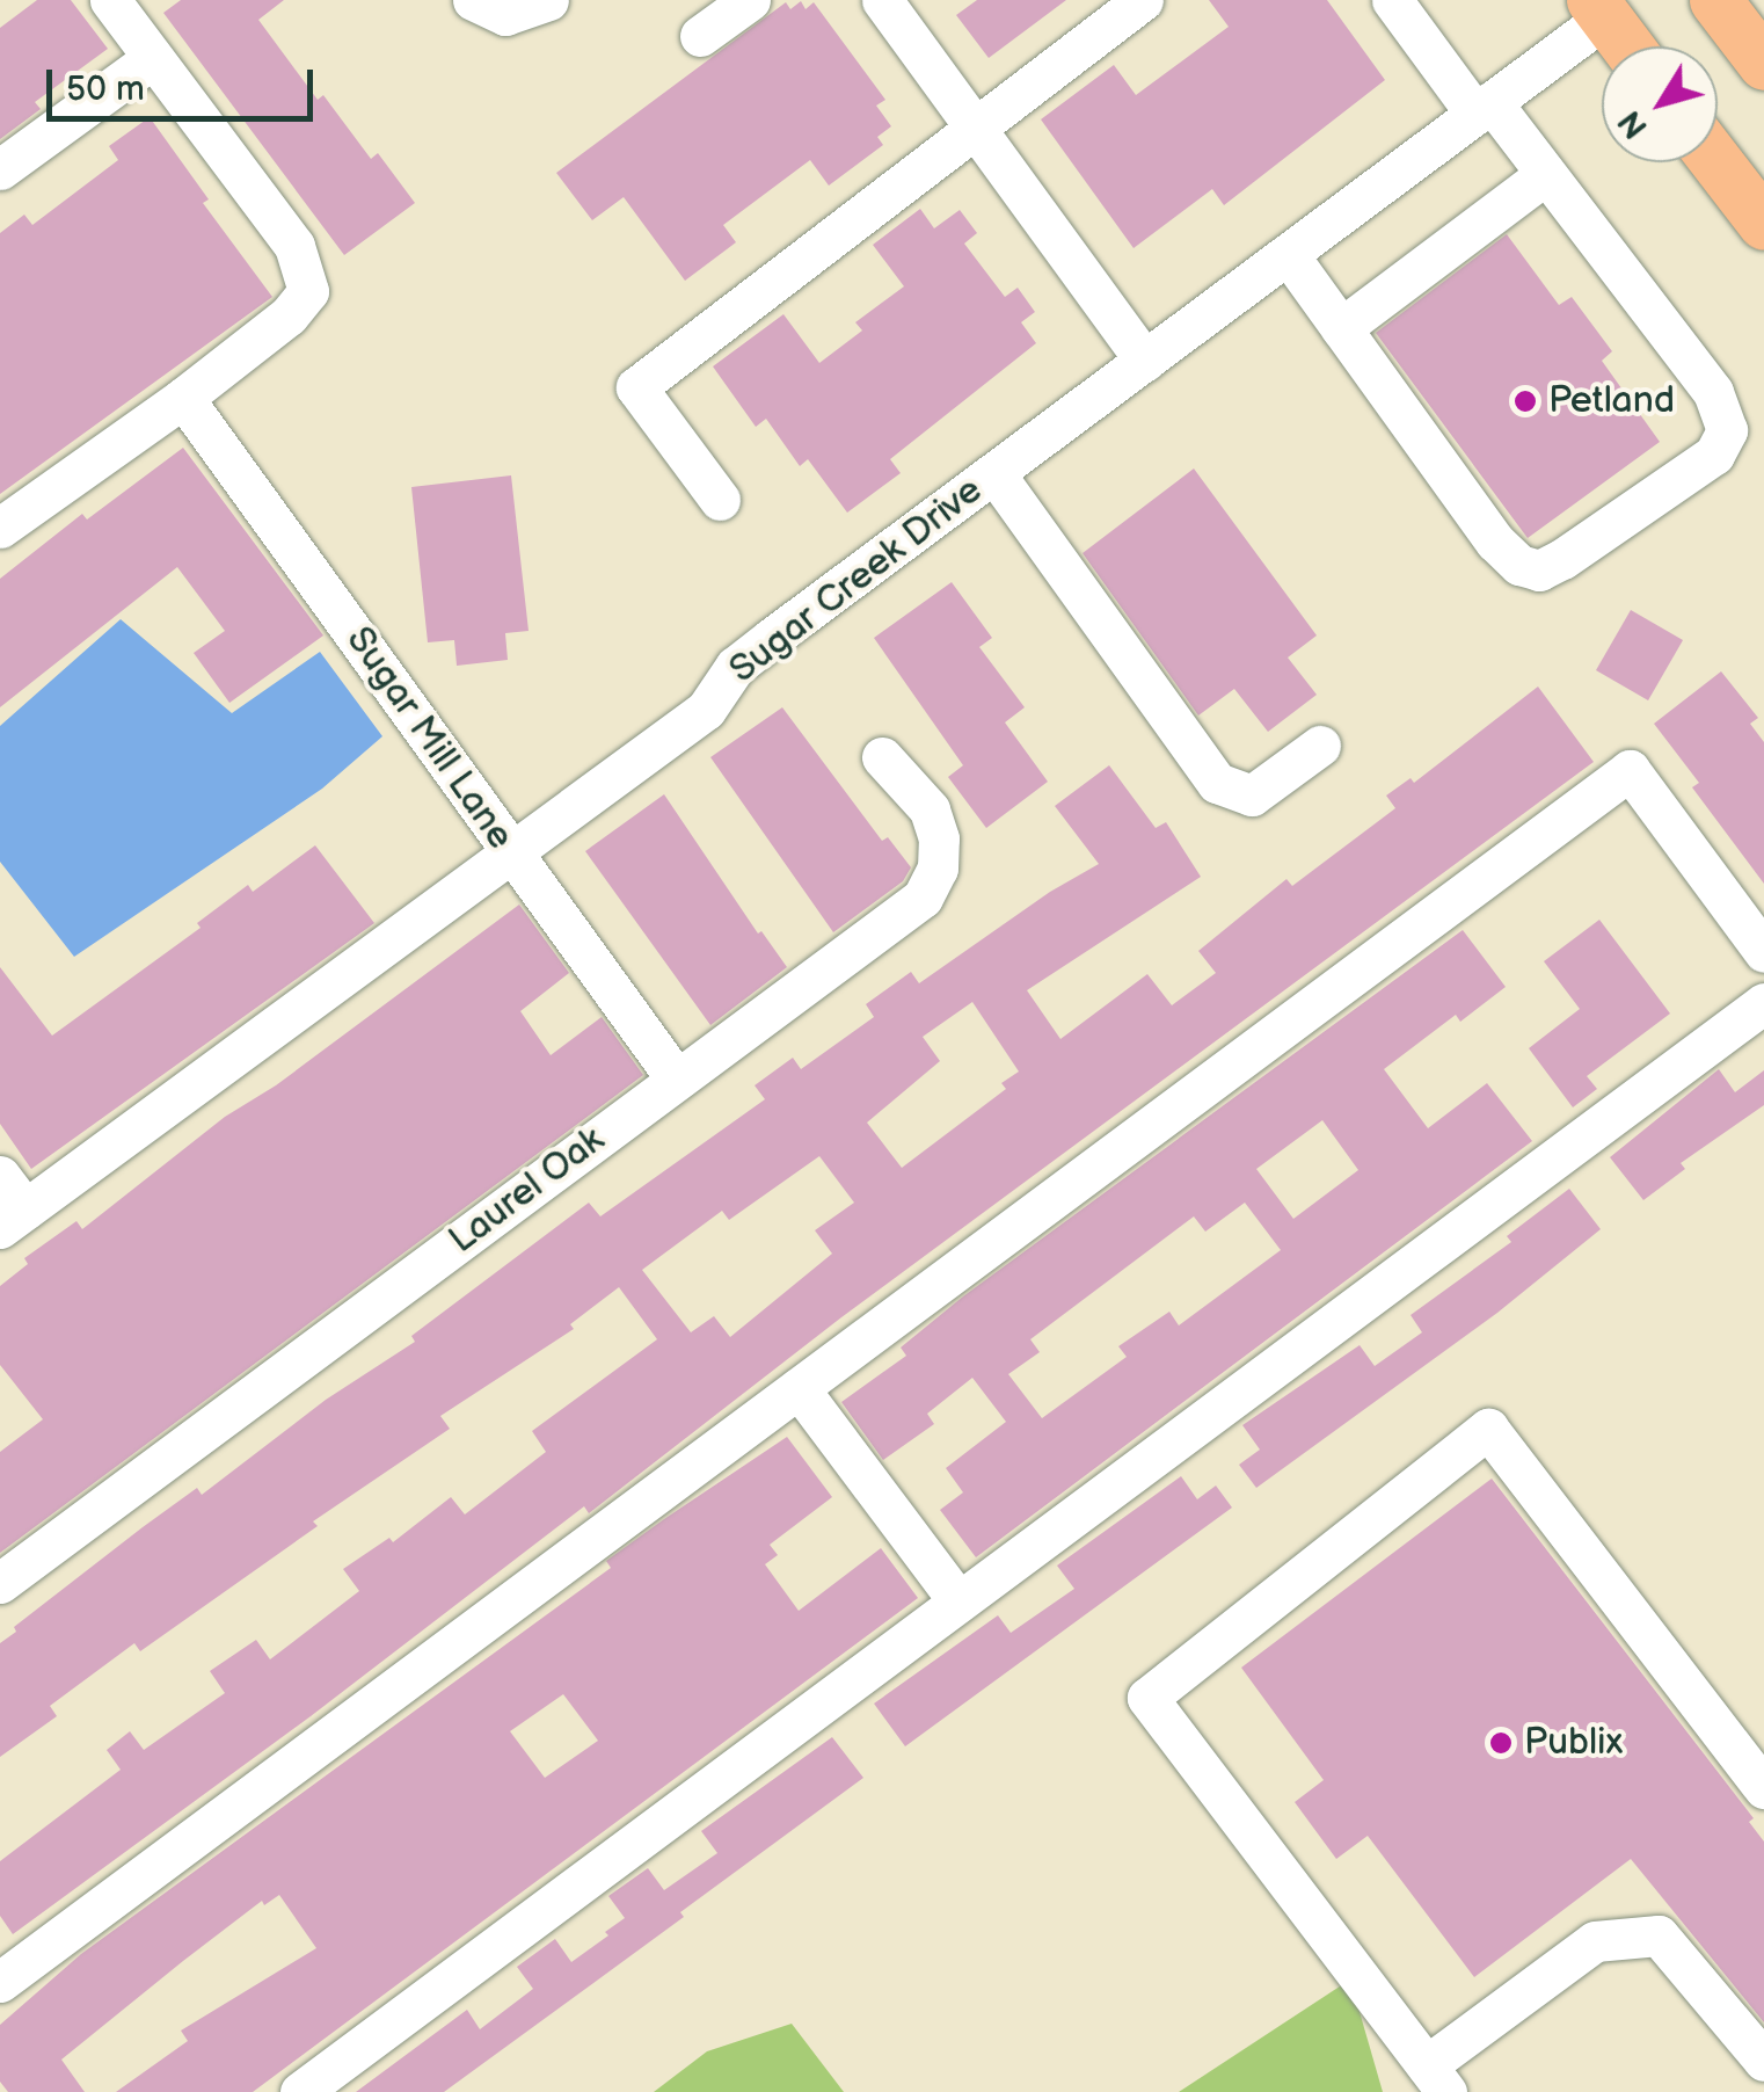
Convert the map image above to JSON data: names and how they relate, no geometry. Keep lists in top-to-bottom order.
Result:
{
  "streets": {
    "street": ["Sugar Creek Drive", "Sugar Mill Lane", "Laurel Oak"]
  },
  "crossings": [
    ["Sugar Creek Drive", "Sugar Mill Lane"],
    ["Sugar Mill Lane", "Laurel Oak"]
  ],
  "places": ["Petland", "Publix"],
  "scale_bar": "50 m",
  "north": "bottom left"
}
